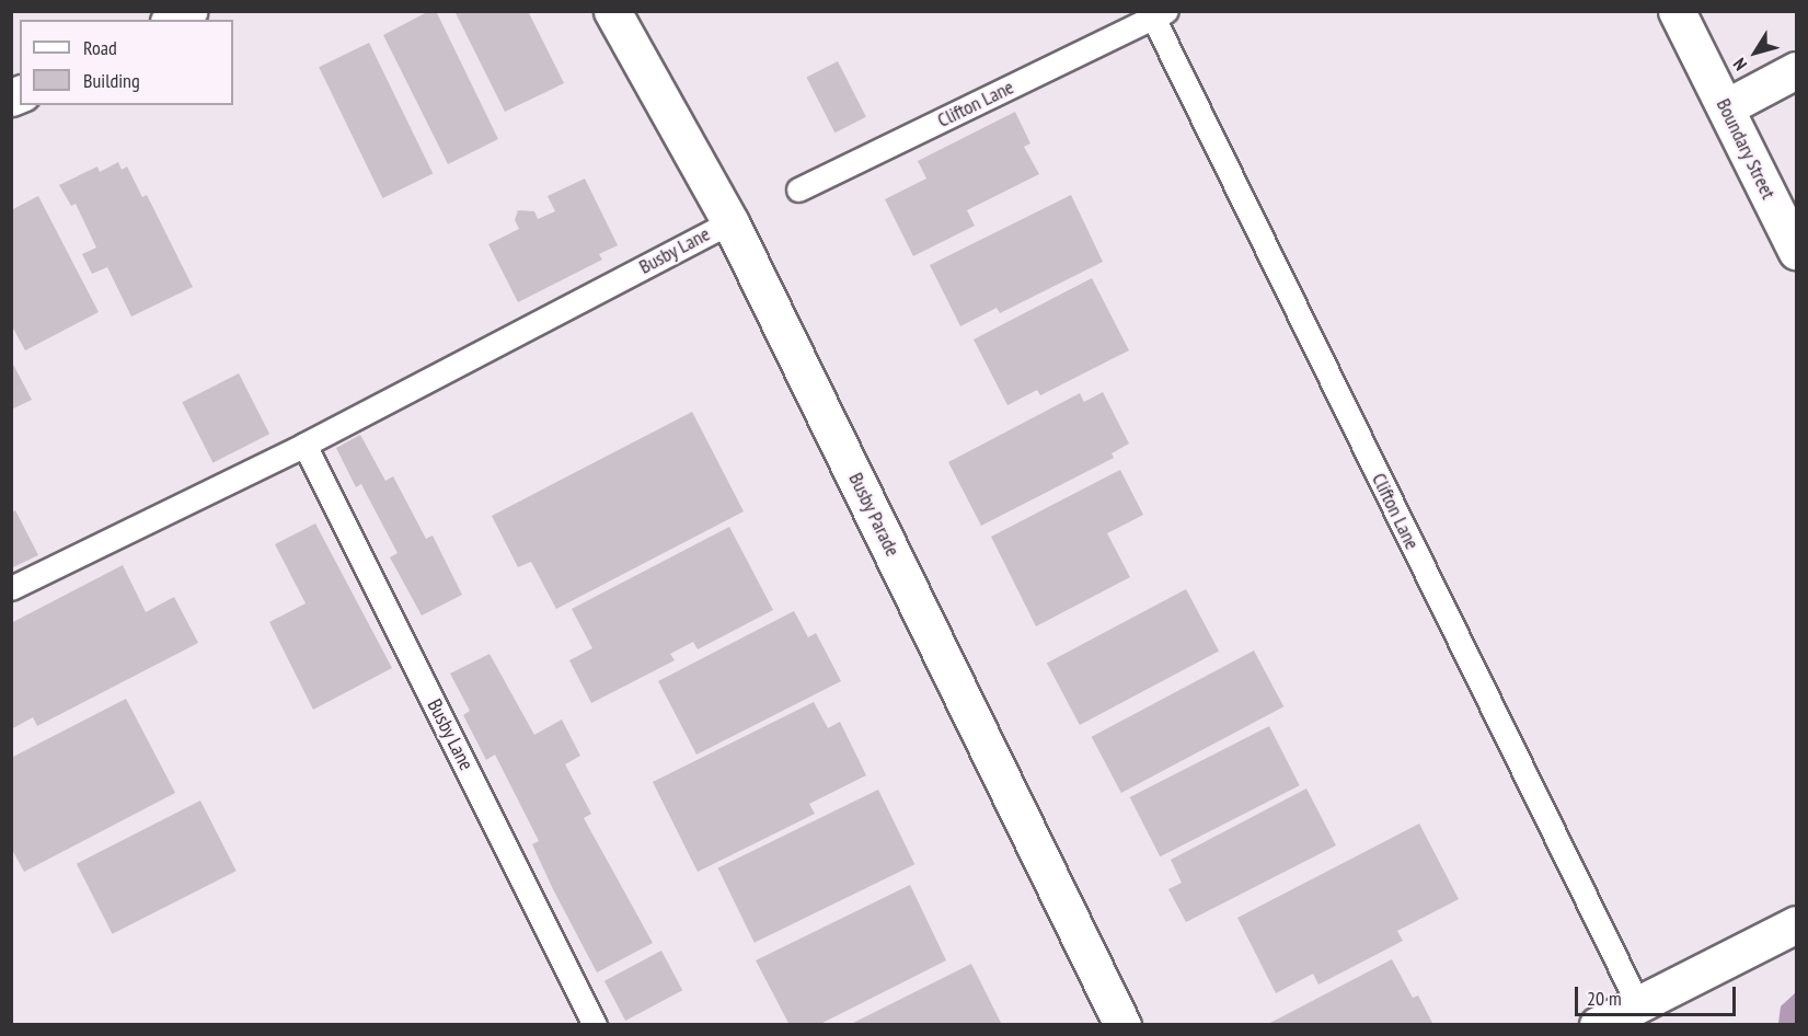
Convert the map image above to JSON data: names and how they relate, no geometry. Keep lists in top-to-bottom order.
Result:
{
  "streets": {
    "street": ["Boundary Street", "Busby Parade"],
    "lane": ["Clifton Lane", "Busby Lane"]
  },
  "crossings": [
    ["Busby Lane", "Busby Parade"]
  ],
  "legend": ["Road", "Building"],
  "scale_bar": "20 m",
  "north": "bottom left"
}
